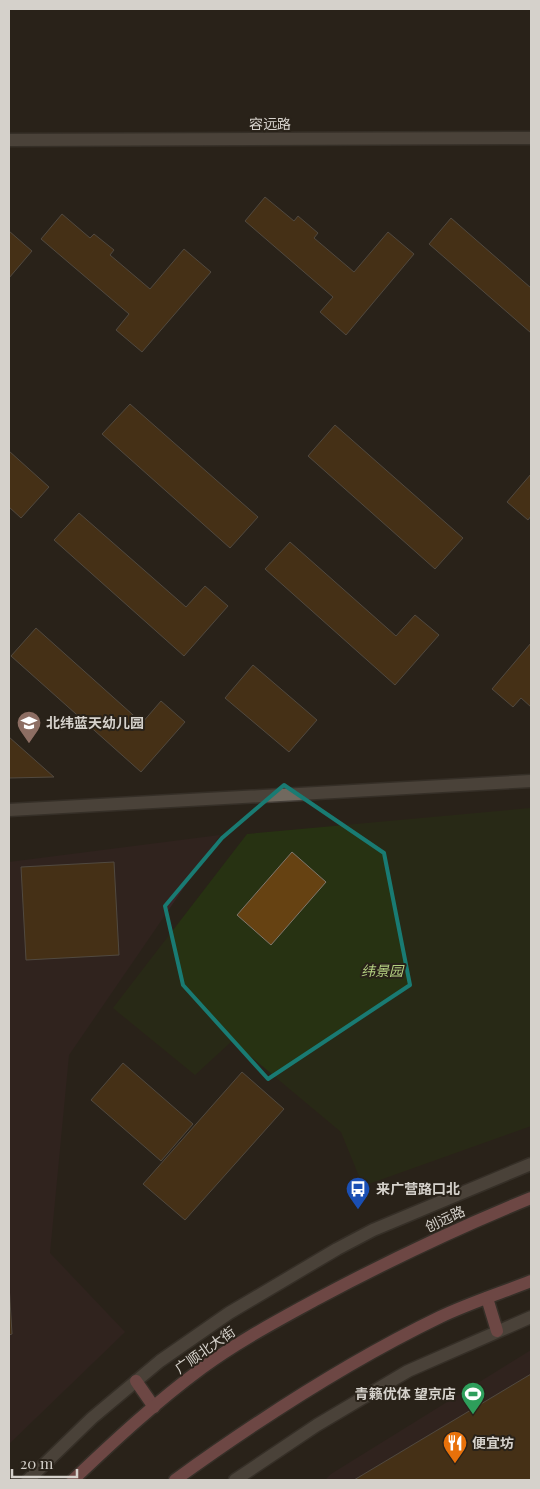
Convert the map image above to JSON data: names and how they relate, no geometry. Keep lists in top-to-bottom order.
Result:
{
  "streets": {
    "main road": ["创远路", "广顺北大街"],
    "street": ["容远路"]
  },
  "crossings": [
    ["创远路", "广顺北大街"]
  ],
  "parks": ["纬景园"],
  "places": {
    "school or university": ["北纬蓝天幼儿园"],
    "bus stop": ["来广营路口北"],
    "sports": ["青籁优体 望京店"],
    "restaurant": ["便宜坊"]
  },
  "scale_bar": "20 m"
}
